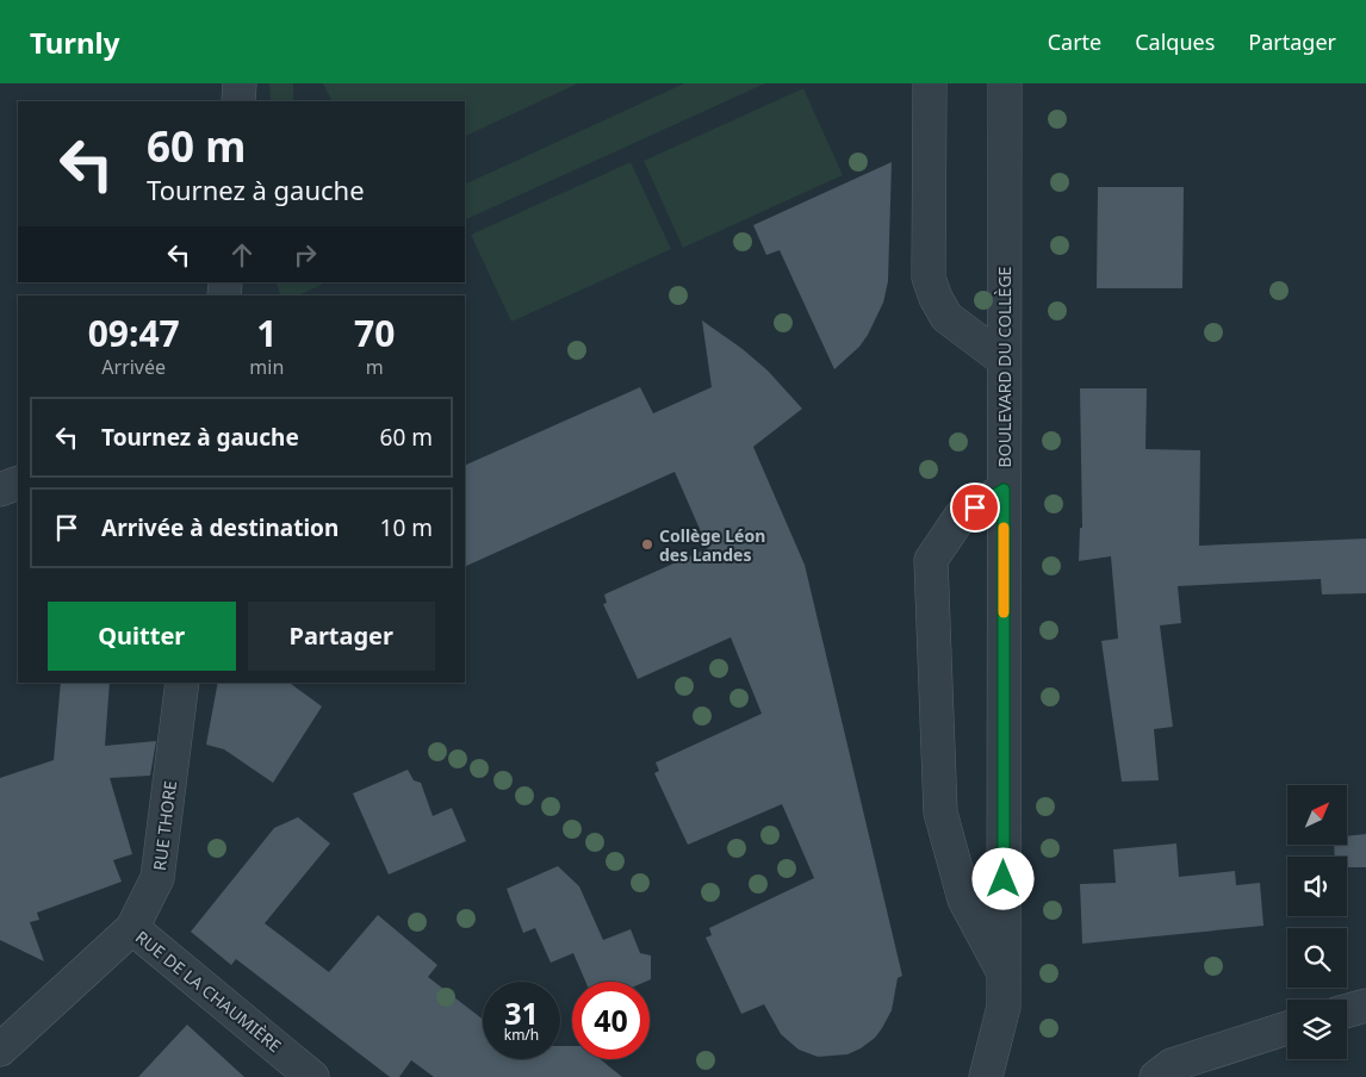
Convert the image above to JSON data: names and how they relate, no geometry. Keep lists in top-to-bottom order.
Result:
{
  "streets": {
    "street": ["BOULEVARD DU COLLÈGE", "RUE THORE", "RUE DE LA CHAUMIÈRE"]
  },
  "crossings": [
    ["RUE THORE", "RUE DE LA CHAUMIÈRE"]
  ],
  "places": ["Collège Léon des Landes"],
  "north": "top right",
  "page": {
    "header": "Turnly",
    "nav": ["Carte", "Calques", "Partager"],
    "turn": ["60 m", "Tournez à gauche"],
    "eta": [
      "09:47",
      "Arrivée",
      "1",
      "min",
      "70",
      "m"
    ],
    "list": [
      {
        "name": "Tournez à gauche",
        "value": "60 m"
      },
      {
        "name": "Arrivée à destination",
        "value": "10 m"
      }
    ],
    "buttons": ["Quitter", "Partager"],
    "speed": "31 km/h",
    "limit": "40"
  }
}
